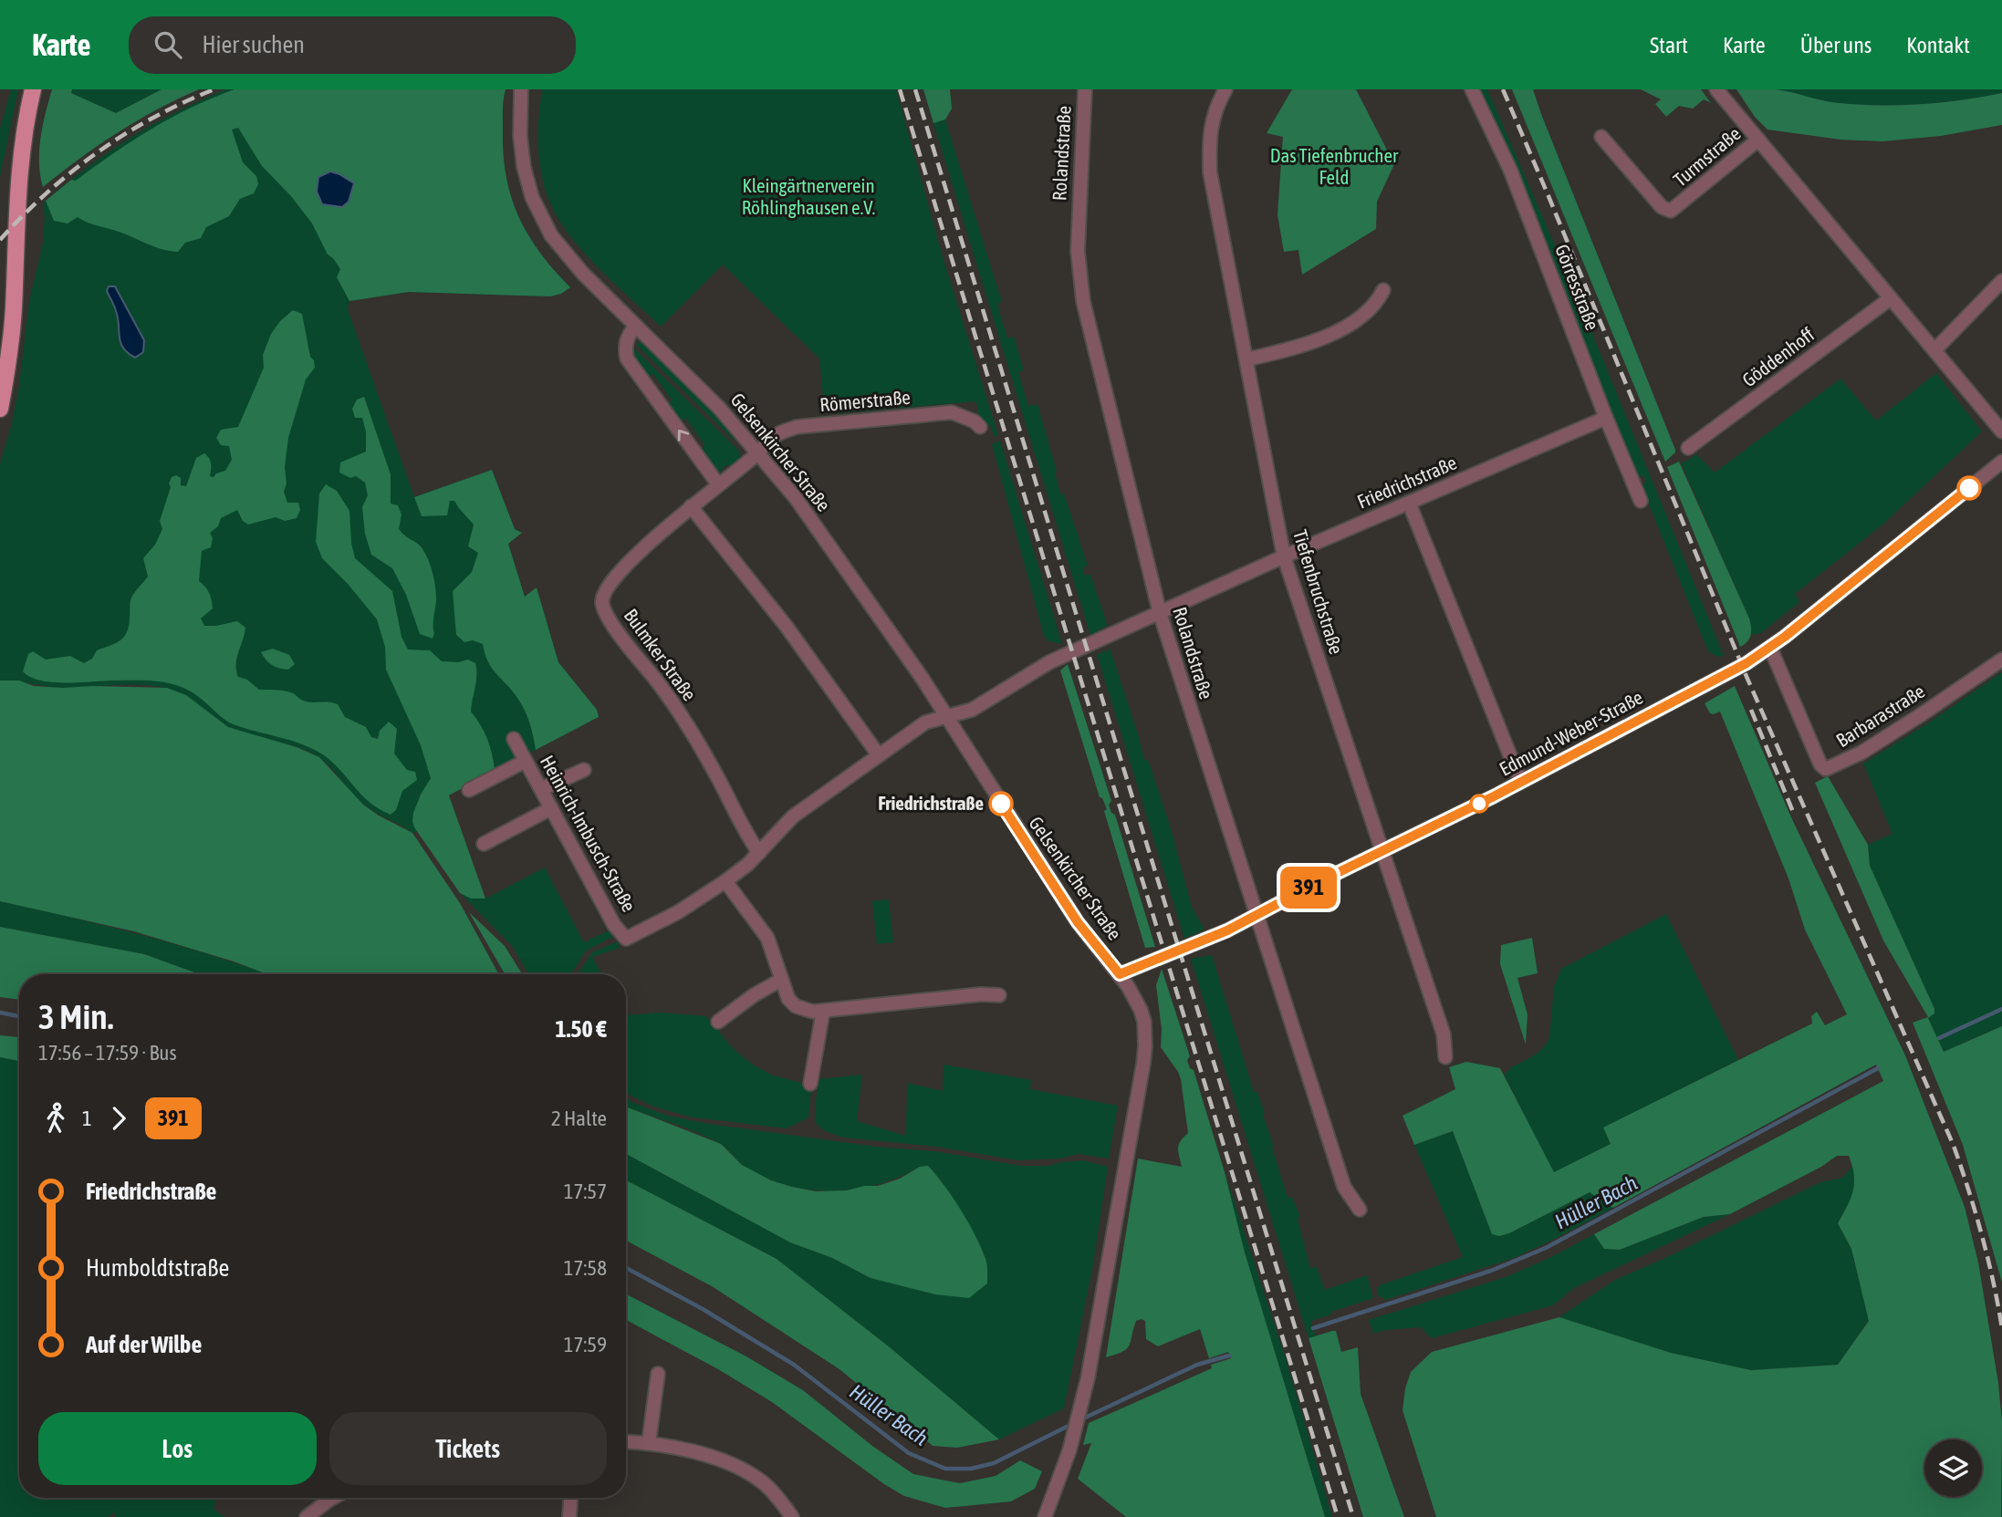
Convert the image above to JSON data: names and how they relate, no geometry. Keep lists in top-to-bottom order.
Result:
{
  "streets": {
    "street": [
      "Rolandstraße",
      "Turmstraße",
      "Görresstraße",
      "Göddenhoff",
      "Römerstraße",
      "Gelsenkircher Straße",
      "Friedrichstraße",
      "Tiefenbruchstraße",
      "Bulmker Straße",
      "Barbarastraße",
      "Edmund-Weber-Straße",
      "Heinrich-Imbusch-Straße"
    ]
  },
  "crossings": [
    ["Rolandstraße", "Friedrichstraße"],
    ["Rolandstraße", "Edmund-Weber-Straße"],
    ["Görresstraße", "Friedrichstraße"],
    ["Römerstraße", "Gelsenkircher Straße"],
    ["Römerstraße", "Bulmker Straße"],
    ["Gelsenkircher Straße", "Friedrichstraße"],
    ["Gelsenkircher Straße", "Bulmker Straße"],
    ["Gelsenkircher Straße", "Edmund-Weber-Straße"],
    ["Gelsenkircher Straße", "Heinrich-Imbusch-Straße"],
    ["Friedrichstraße", "Tiefenbruchstraße"],
    ["Friedrichstraße", "Heinrich-Imbusch-Straße"],
    ["Tiefenbruchstraße", "Edmund-Weber-Straße"],
    ["Bulmker Straße", "Heinrich-Imbusch-Straße"],
    ["Barbarastraße", "Edmund-Weber-Straße"]
  ],
  "water": ["Hüller Bach"],
  "parks": ["Das Tiefenbrucher Feld", "Kleingärtnerverein Röhlinghausen e.V."],
  "places": ["Friedrichstraße"],
  "lines": ["bus line 391"],
  "page": {
    "header": "Karte",
    "search": "Hier suchen",
    "nav": [
      "Start",
      "Karte",
      "Über uns",
      "Kontakt"
    ],
    "on_map": "391",
    "heading": ["3 Min.", "17:56 – 17:59 · Bus", "1.50 €"],
    "legs": ["1", "391", "2 Halte"],
    "list": [
      {
        "name": "Friedrichstraße",
        "value": "17:57"
      },
      {
        "name": "Humboldtstraße",
        "value": "17:58"
      },
      {
        "name": "Auf der Wilbe",
        "value": "17:59"
      }
    ],
    "buttons": ["Los", "Tickets"]
  }
}
